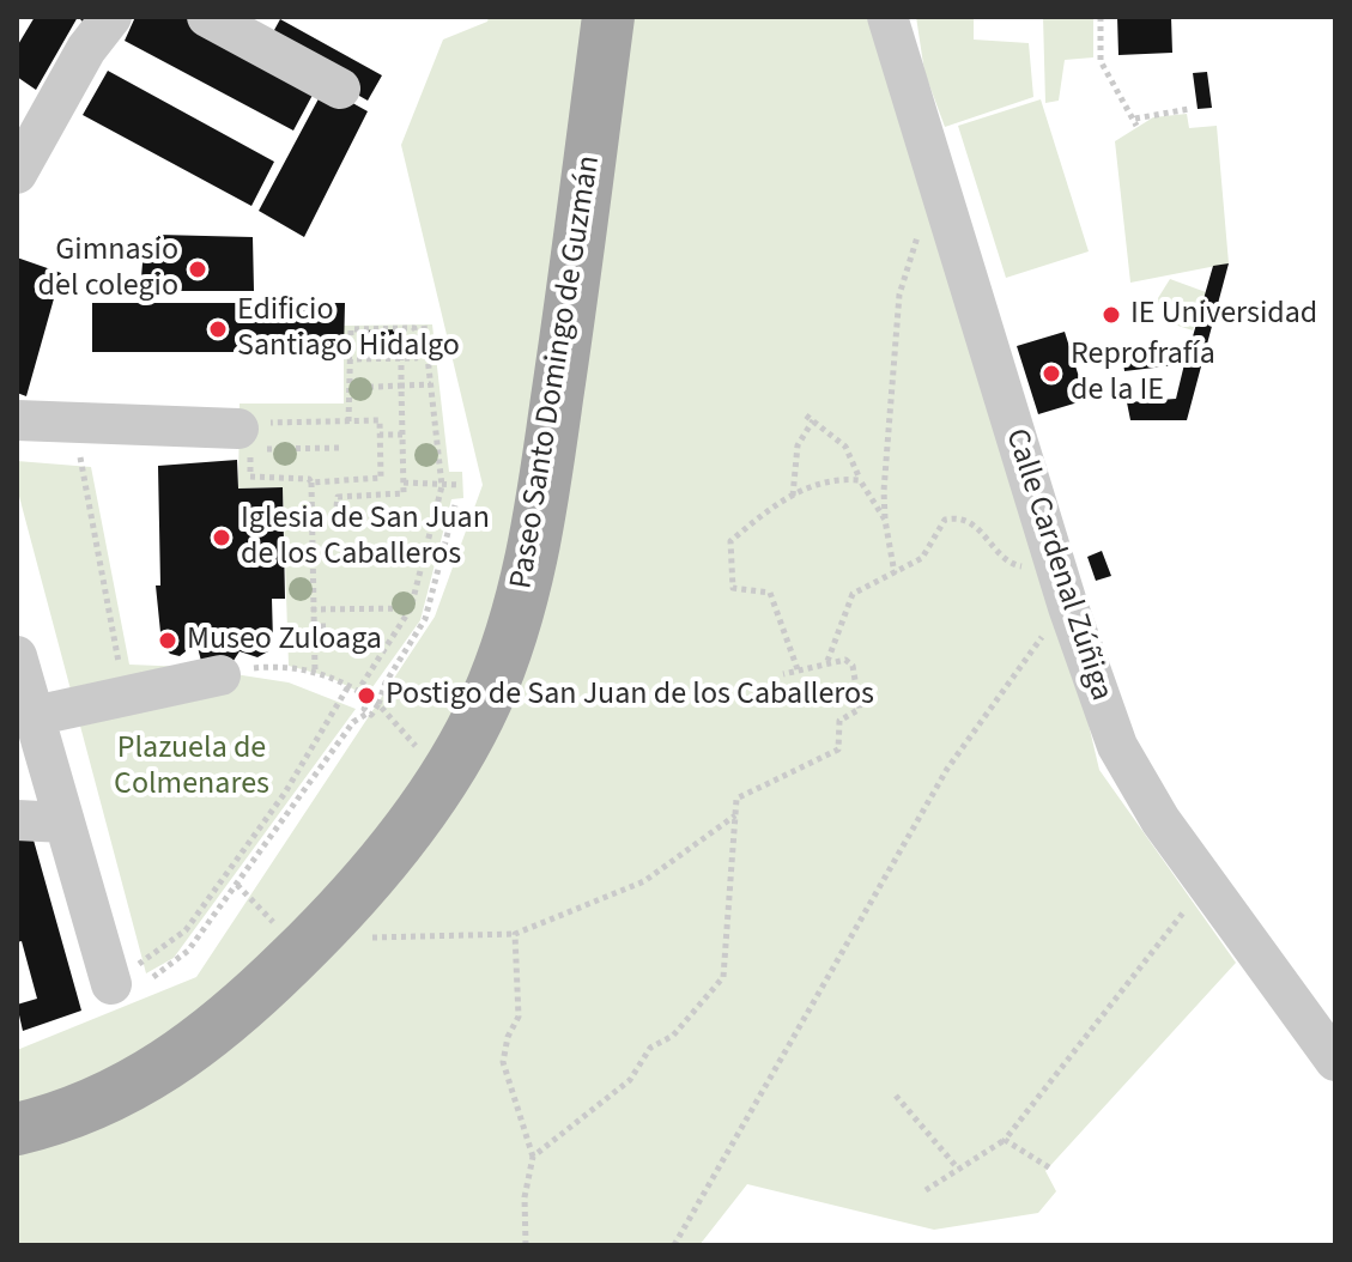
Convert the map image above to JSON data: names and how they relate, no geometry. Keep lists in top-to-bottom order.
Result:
{
  "streets": {
    "main road": ["Paseo Santo Domingo de Guzmán"],
    "street": ["Calle Cardenal Zúñiga"]
  },
  "parks": ["Plazuela de Colmenares"],
  "places": [
    "Gimnasio del colegio",
    "IE Universidad",
    "Edificio Santiago Hidalgo",
    "Reprofrafía de la IE",
    "Iglesia de San Juan de los Caballeros",
    "Museo Zuloaga",
    "Postigo de San Juan de los Caballeros"
  ]
}
